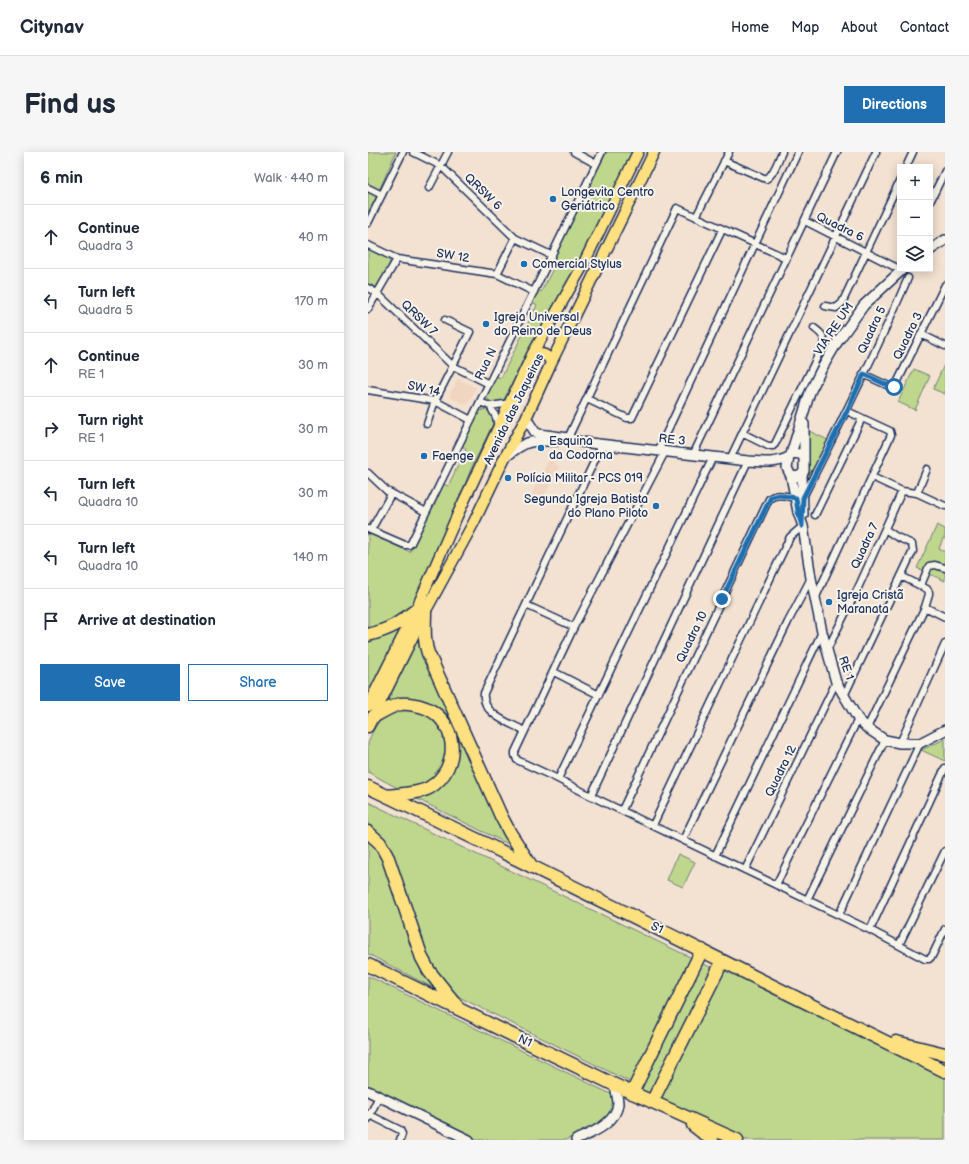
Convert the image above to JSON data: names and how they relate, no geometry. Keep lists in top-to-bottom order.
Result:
{
  "streets": {
    "highway": ["S1", "N1"],
    "main road": ["Avenida das Jaqueiras"],
    "street": [
      "QRSW 6",
      "Quadra 6",
      "SW 12",
      "QRSW 7",
      "VIA RE UM",
      "Quadra 5",
      "Quadra 3",
      "Rua N",
      "SW 14",
      "RE 3",
      "Quadra 7",
      "Quadra 10",
      "RE 1",
      "Quadra 12"
    ]
  },
  "crossings": [
    ["QRSW 6", "Rua N"],
    ["SW 12", "Rua N"],
    ["QRSW 7", "Rua N"],
    ["VIA RE UM", "RE 3"],
    ["VIA RE UM", "RE 1"],
    ["Quadra 5", "Quadra 3"],
    ["Quadra 5", "Quadra 10"],
    ["Quadra 5", "RE 1"],
    ["Rua N", "SW 14"],
    ["Avenida das Jaqueiras", "RE 3"],
    ["RE 3", "Quadra 10"],
    ["RE 3", "RE 1"],
    ["Quadra 7", "RE 1"],
    ["Quadra 10", "RE 1"],
    ["RE 1", "Quadra 12"]
  ],
  "places": [
    "Longevita Centro Geriátrico",
    "Comercial Stylus",
    "Igreja Universal do Reino de Deus",
    "Esquina da Codorna",
    "Faenge",
    "Polícia Militar - PCS 019",
    "Segunda Igreja Batista do Plano Piloto",
    "Igreja Cristã Maranata"
  ],
  "page": {
    "header": "Citynav",
    "nav": [
      "Home",
      "Map",
      "About",
      "Contact"
    ],
    "buttons": [
      "Directions",
      ["Save", "Share"]
    ],
    "title": "Find us",
    "heading": ["6 min", "Walk · 440 m"],
    "map_buttons": ["+", "−"],
    "list": [
      ["Continue", "Quadra 3", "40 m"],
      ["Turn left", "Quadra 5", "170 m"],
      ["Continue", "RE 1", "30 m"],
      ["Turn right", "RE 1", "30 m"],
      ["Turn left", "Quadra 10", "30 m"],
      ["Turn left", "Quadra 10", "140 m"],
      "Arrive at destination"
    ]
  }
}
